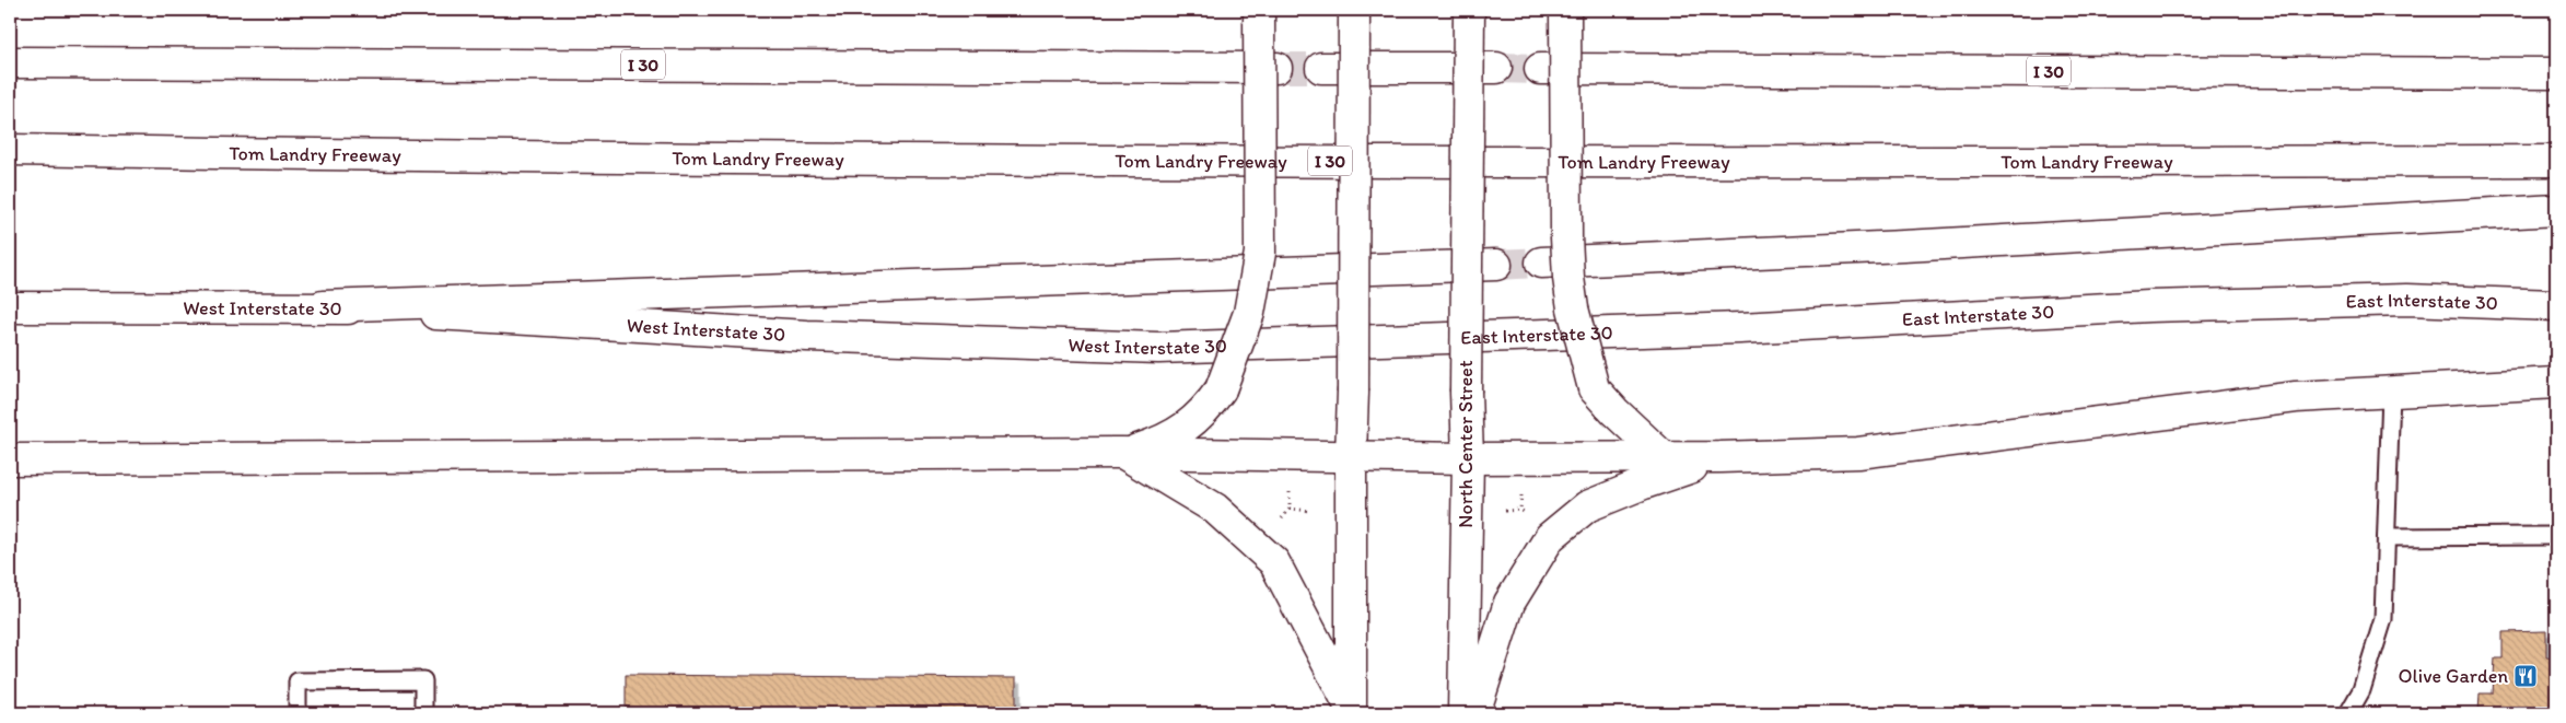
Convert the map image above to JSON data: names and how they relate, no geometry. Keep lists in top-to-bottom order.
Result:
{
  "streets": {
    "main road": [
      "I 30",
      "Tom Landry Freeway",
      "East Interstate 30",
      "West Interstate 30",
      "North Center Street"
    ]
  },
  "crossings": [
    ["East Interstate 30", "West Interstate 30"]
  ],
  "places": {
    "restaurant": ["Olive Garden"]
  }
}
